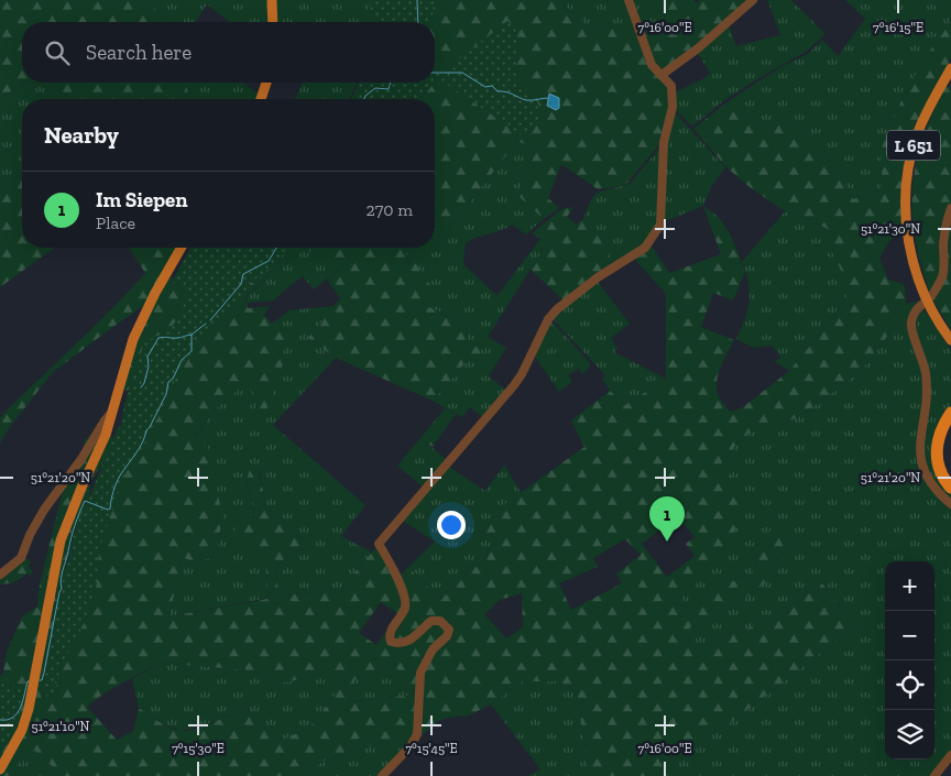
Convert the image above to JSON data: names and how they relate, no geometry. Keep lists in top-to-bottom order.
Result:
{
  "streets": {
    "main road": ["L 651"]
  },
  "page": {
    "search": "Search here",
    "heading": "Nearby",
    "list": [
      {
        "mark": "1",
        "name": "Im Siepen",
        "note": "Place",
        "value": "270 m"
      }
    ],
    "pins": "1",
    "map_buttons": ["+", "−"]
  },
  "coordinates": [
    "7°16'00\"E",
    "7°16'15\"E",
    "51°21'30\"N",
    "51°21'20\"N",
    "51°21'10\"N",
    "7°15'30\"E",
    "7°15'45\"E"
  ]
}
